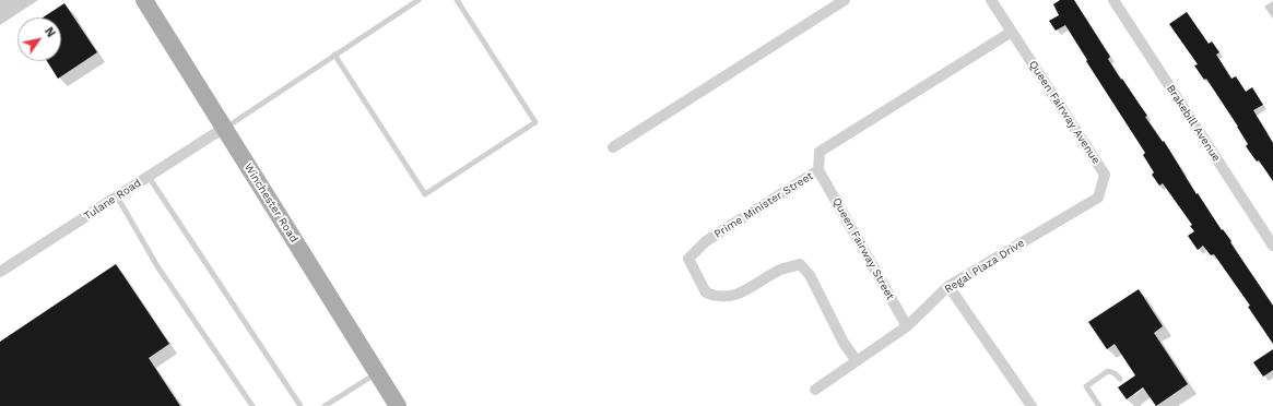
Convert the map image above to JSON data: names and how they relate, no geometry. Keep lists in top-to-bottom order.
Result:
{
  "streets": {
    "main road": ["Winchester Road"],
    "street": [
      "Queen Fairway Avenue",
      "Brakebill Avenue",
      "Tulane Road",
      "Prime Minister Street",
      "Queen Fairway Street",
      "Regal Plaza Drive"
    ]
  },
  "crossings": [
    ["Queen Fairway Avenue", "Prime Minister Street"],
    ["Queen Fairway Avenue", "Regal Plaza Drive"],
    ["Tulane Road", "Winchester Road"],
    ["Prime Minister Street", "Queen Fairway Street"],
    ["Prime Minister Street", "Regal Plaza Drive"],
    ["Queen Fairway Street", "Regal Plaza Drive"]
  ],
  "north": "top right"
}
